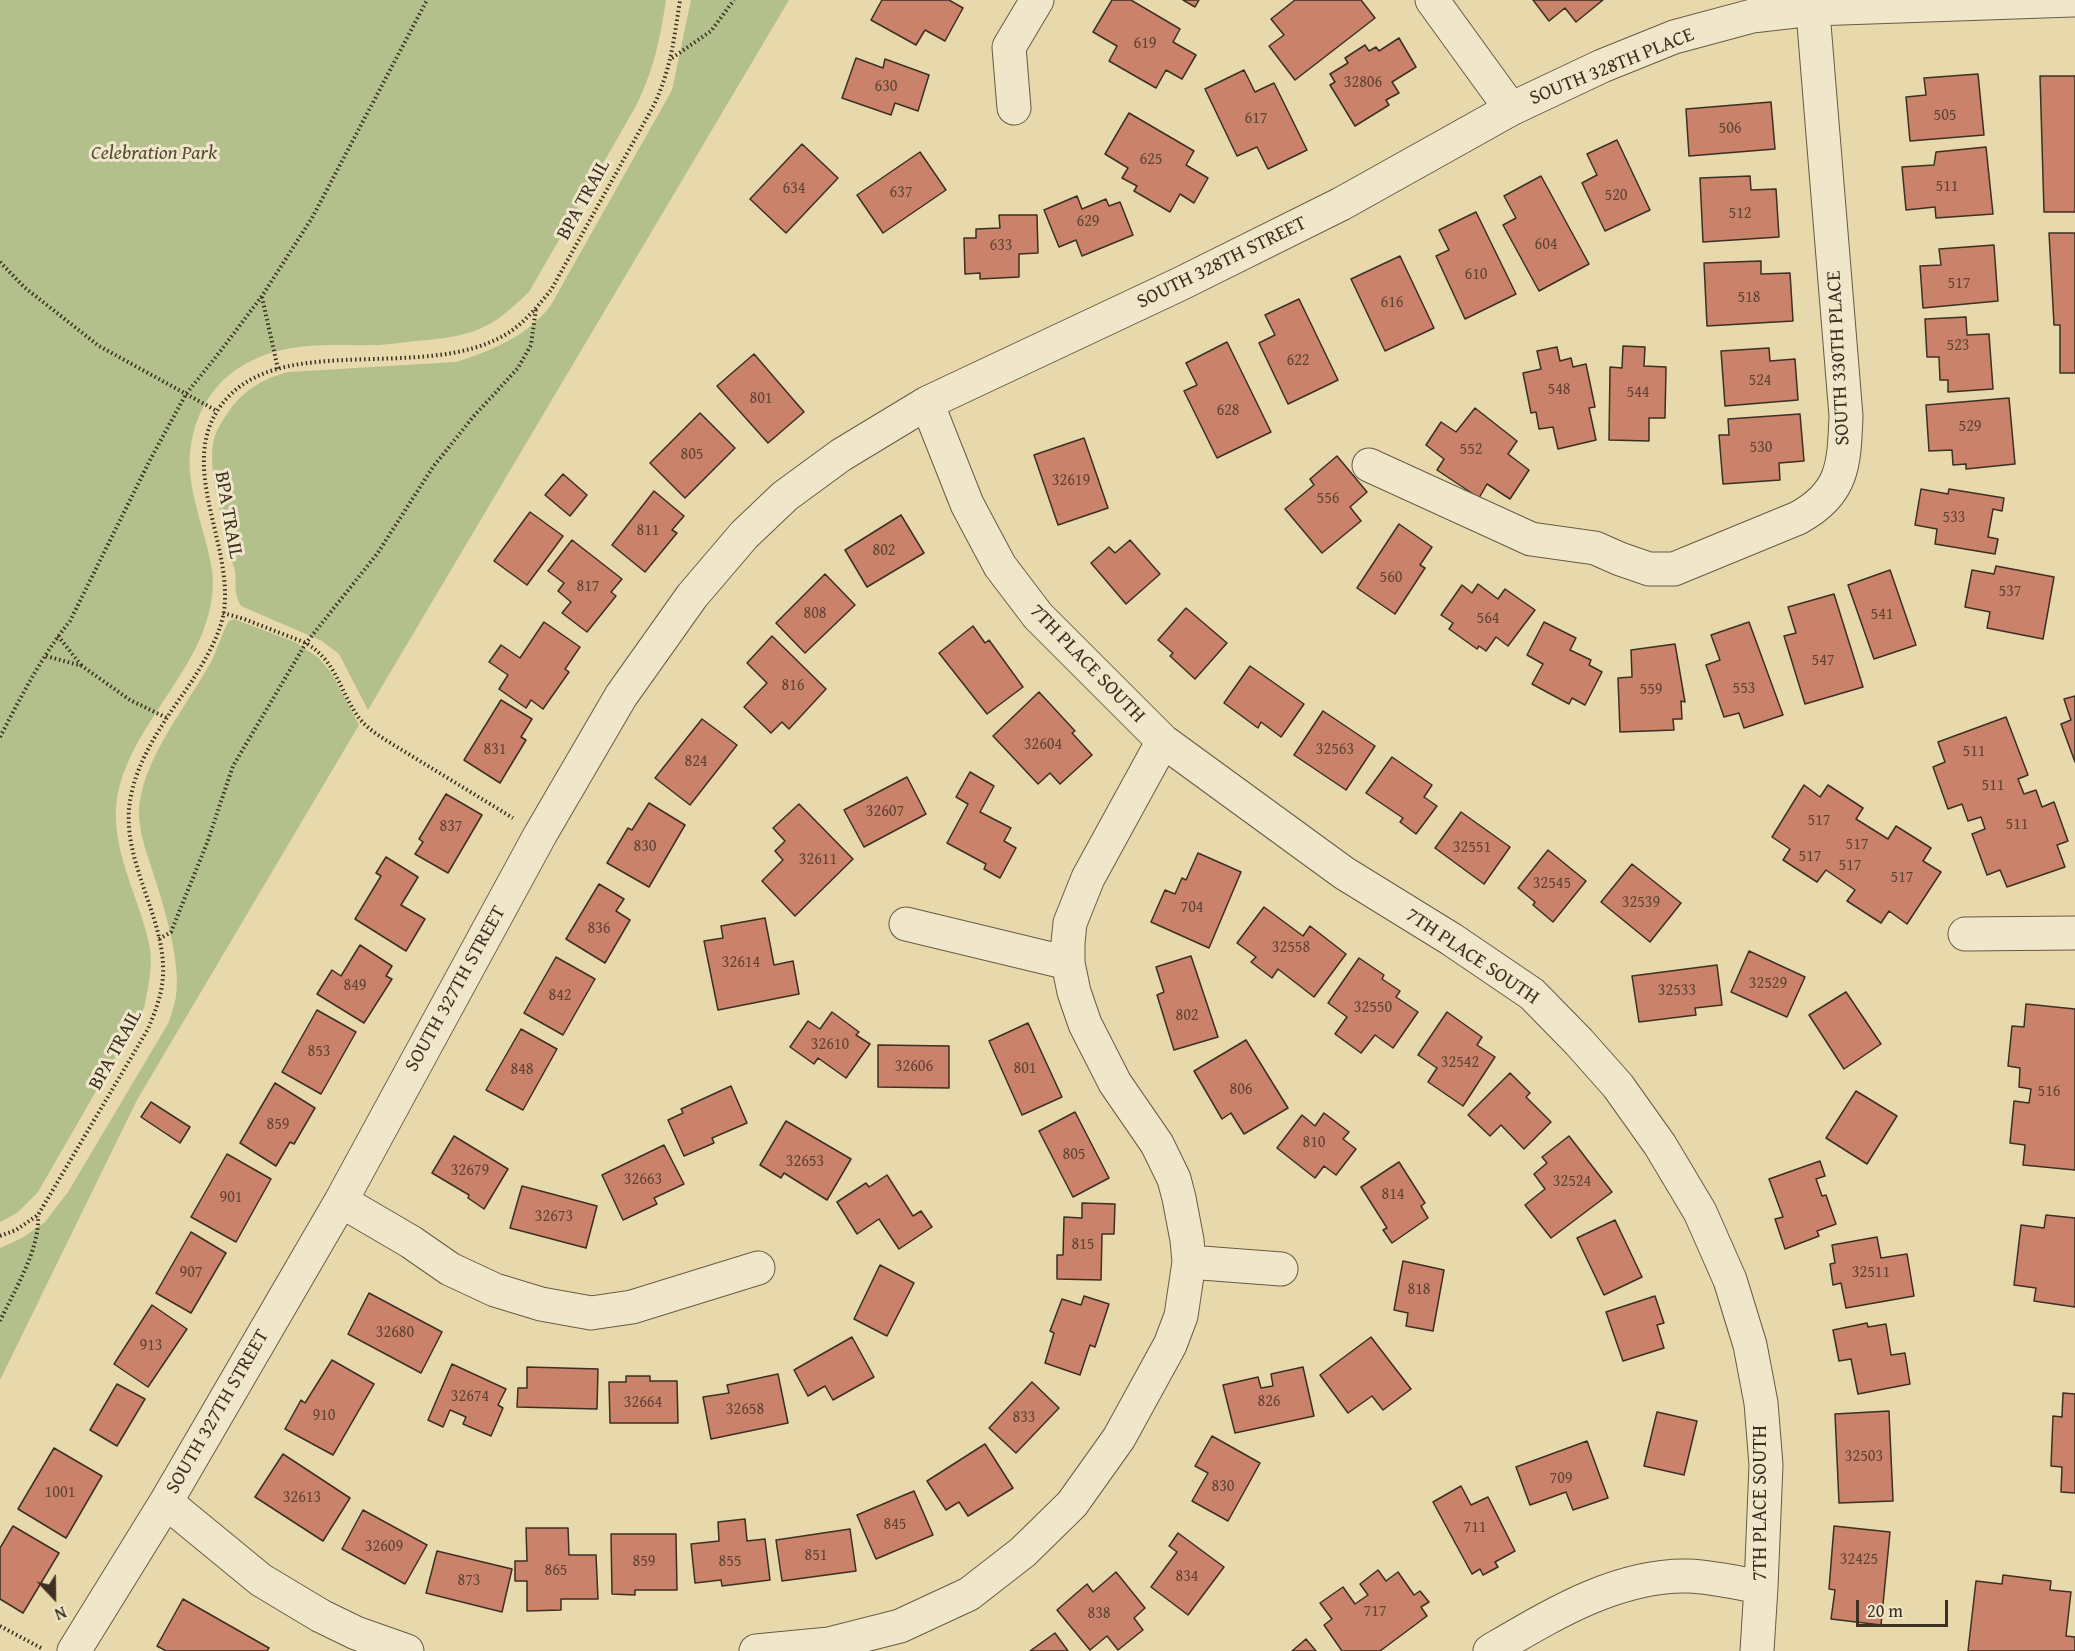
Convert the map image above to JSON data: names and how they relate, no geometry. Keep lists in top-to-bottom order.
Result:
{
  "streets": {
    "street": [
      "SOUTH 328TH PLACE",
      "SOUTH 328TH STREET",
      "SOUTH 330TH PLACE",
      "7TH PLACE SOUTH",
      "SOUTH 327TH STREET"
    ],
    "path": ["BPA TRAIL"]
  },
  "crossings": [
    ["SOUTH 328TH PLACE", "SOUTH 328TH STREET"],
    ["SOUTH 328TH PLACE", "SOUTH 330TH PLACE"],
    ["SOUTH 328TH STREET", "7TH PLACE SOUTH"],
    ["SOUTH 328TH STREET", "SOUTH 327TH STREET"],
    ["7TH PLACE SOUTH", "SOUTH 327TH STREET"]
  ],
  "parks": ["Celebration Park"],
  "house_numbers": [
    "619",
    "32806",
    "630",
    "505",
    "617",
    "506",
    "625",
    "511",
    "634",
    "637",
    "520",
    "512",
    "629",
    "604",
    "633",
    "610",
    "517",
    "518",
    "616",
    "523",
    "622",
    "524",
    "548",
    "544",
    "801",
    "628",
    "529",
    "530",
    "552",
    "805",
    "32619",
    "556",
    "533",
    "811",
    "802",
    "560",
    "817",
    "537",
    "808",
    "541",
    "564",
    "547",
    "816",
    "553",
    "559",
    "32604",
    "831",
    "32563",
    "511",
    "824",
    "511",
    "32607",
    "517",
    "511",
    "837",
    "517",
    "830",
    "32551",
    "517",
    "32611",
    "517",
    "517",
    "32545",
    "32539",
    "704",
    "836",
    "32558",
    "32614",
    "32529",
    "849",
    "32533",
    "842",
    "32550",
    "802",
    "32610",
    "853",
    "32542",
    "32606",
    "801",
    "848",
    "806",
    "516",
    "859",
    "810",
    "805",
    "32653",
    "32679",
    "32663",
    "32524",
    "814",
    "901",
    "32673",
    "815",
    "907",
    "32511",
    "818",
    "32680",
    "913",
    "32674",
    "826",
    "32664",
    "32658",
    "910",
    "833",
    "32503",
    "709",
    "830",
    "1001",
    "32613",
    "845",
    "711",
    "32609",
    "851",
    "32425",
    "859",
    "855",
    "865",
    "834",
    "873",
    "717",
    "838"
  ],
  "scale_bar": "20 m",
  "north": "bottom"
}
